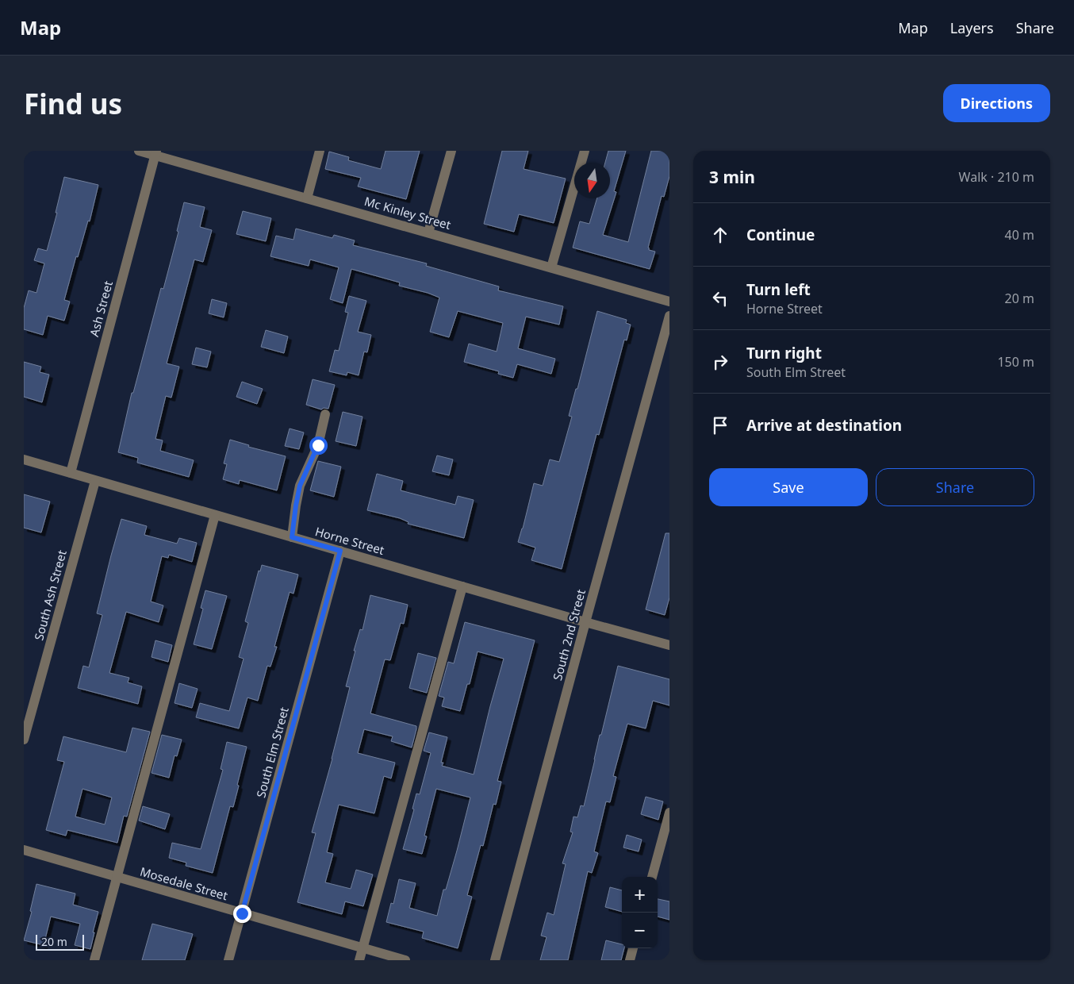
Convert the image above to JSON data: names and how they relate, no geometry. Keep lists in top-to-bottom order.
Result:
{
  "streets": {
    "street": [
      "Mc Kinley Street",
      "Ash Street",
      "Horne Street",
      "South Ash Street",
      "South 2nd Street",
      "South Elm Street",
      "Mosedale Street"
    ]
  },
  "crossings": [
    ["Mc Kinley Street", "Ash Street"],
    ["Ash Street", "Horne Street"],
    ["Horne Street", "South Ash Street"],
    ["Horne Street", "South 2nd Street"],
    ["Horne Street", "South Elm Street"],
    ["South Elm Street", "Mosedale Street"]
  ],
  "scale_bar": "20 m",
  "north": "bottom",
  "page": {
    "header": "Map",
    "nav": ["Map", "Layers", "Share"],
    "buttons": [
      "Directions",
      ["Save", "Share"]
    ],
    "title": "Find us",
    "heading": ["3 min", "Walk · 210 m"],
    "list": [
      ["Continue", "40 m"],
      ["Turn left", "Horne Street", "20 m"],
      ["Turn right", "South Elm Street", "150 m"],
      "Arrive at destination"
    ],
    "map_buttons": ["+", "−"],
    "scale": "20 m"
  }
}
